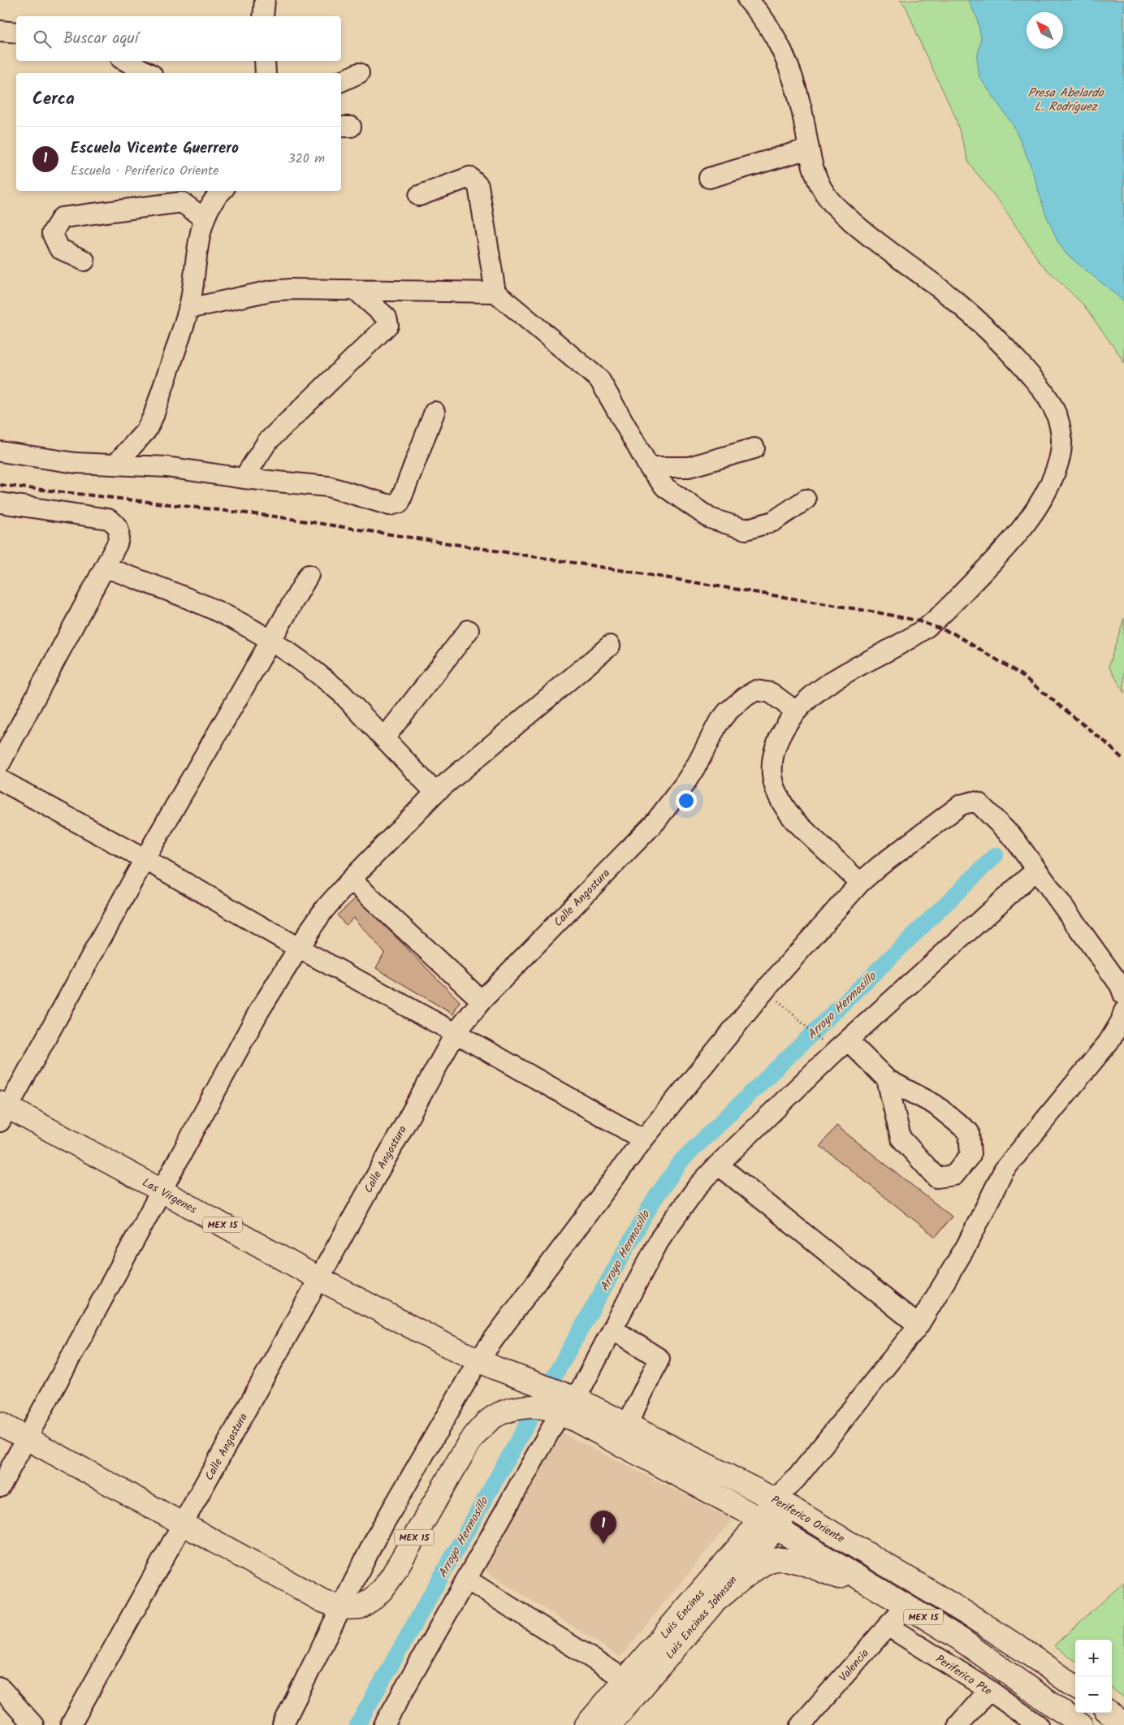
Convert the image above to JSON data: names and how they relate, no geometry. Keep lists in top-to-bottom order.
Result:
{
  "streets": {
    "main road": [
      "Las Virgenes",
      "MEX 15",
      "Periferico Oriente",
      "Luis Encinas",
      "Luis Encinas Johnson"
    ],
    "street": ["Calle Angostura", "Valencia", "Periferico Pte"]
  },
  "crossings": [
    ["Calle Angostura", "Las Virgenes"],
    ["Calle Angostura", "MEX 15"],
    ["Las Virgenes", "Periferico Oriente"],
    ["MEX 15", "Luis Encinas"],
    ["MEX 15", "Luis Encinas Johnson"],
    ["MEX 15", "Valencia"],
    ["Periferico Oriente", "Luis Encinas"],
    ["Luis Encinas", "Luis Encinas Johnson"],
    ["Valencia", "Periferico Pte"]
  ],
  "water": ["Presa Abelardo L. Rodríguez", "Arroyo Hermosillo"],
  "north": "top left",
  "page": {
    "search": "Buscar aquí",
    "heading": "Cerca",
    "list": [
      {
        "mark": "1",
        "name": "Escuela Vicente Guerrero",
        "note": "Escuela · Periferico Oriente",
        "value": "320 m"
      }
    ],
    "pins": "1",
    "map_buttons": ["+", "−"]
  }
}
